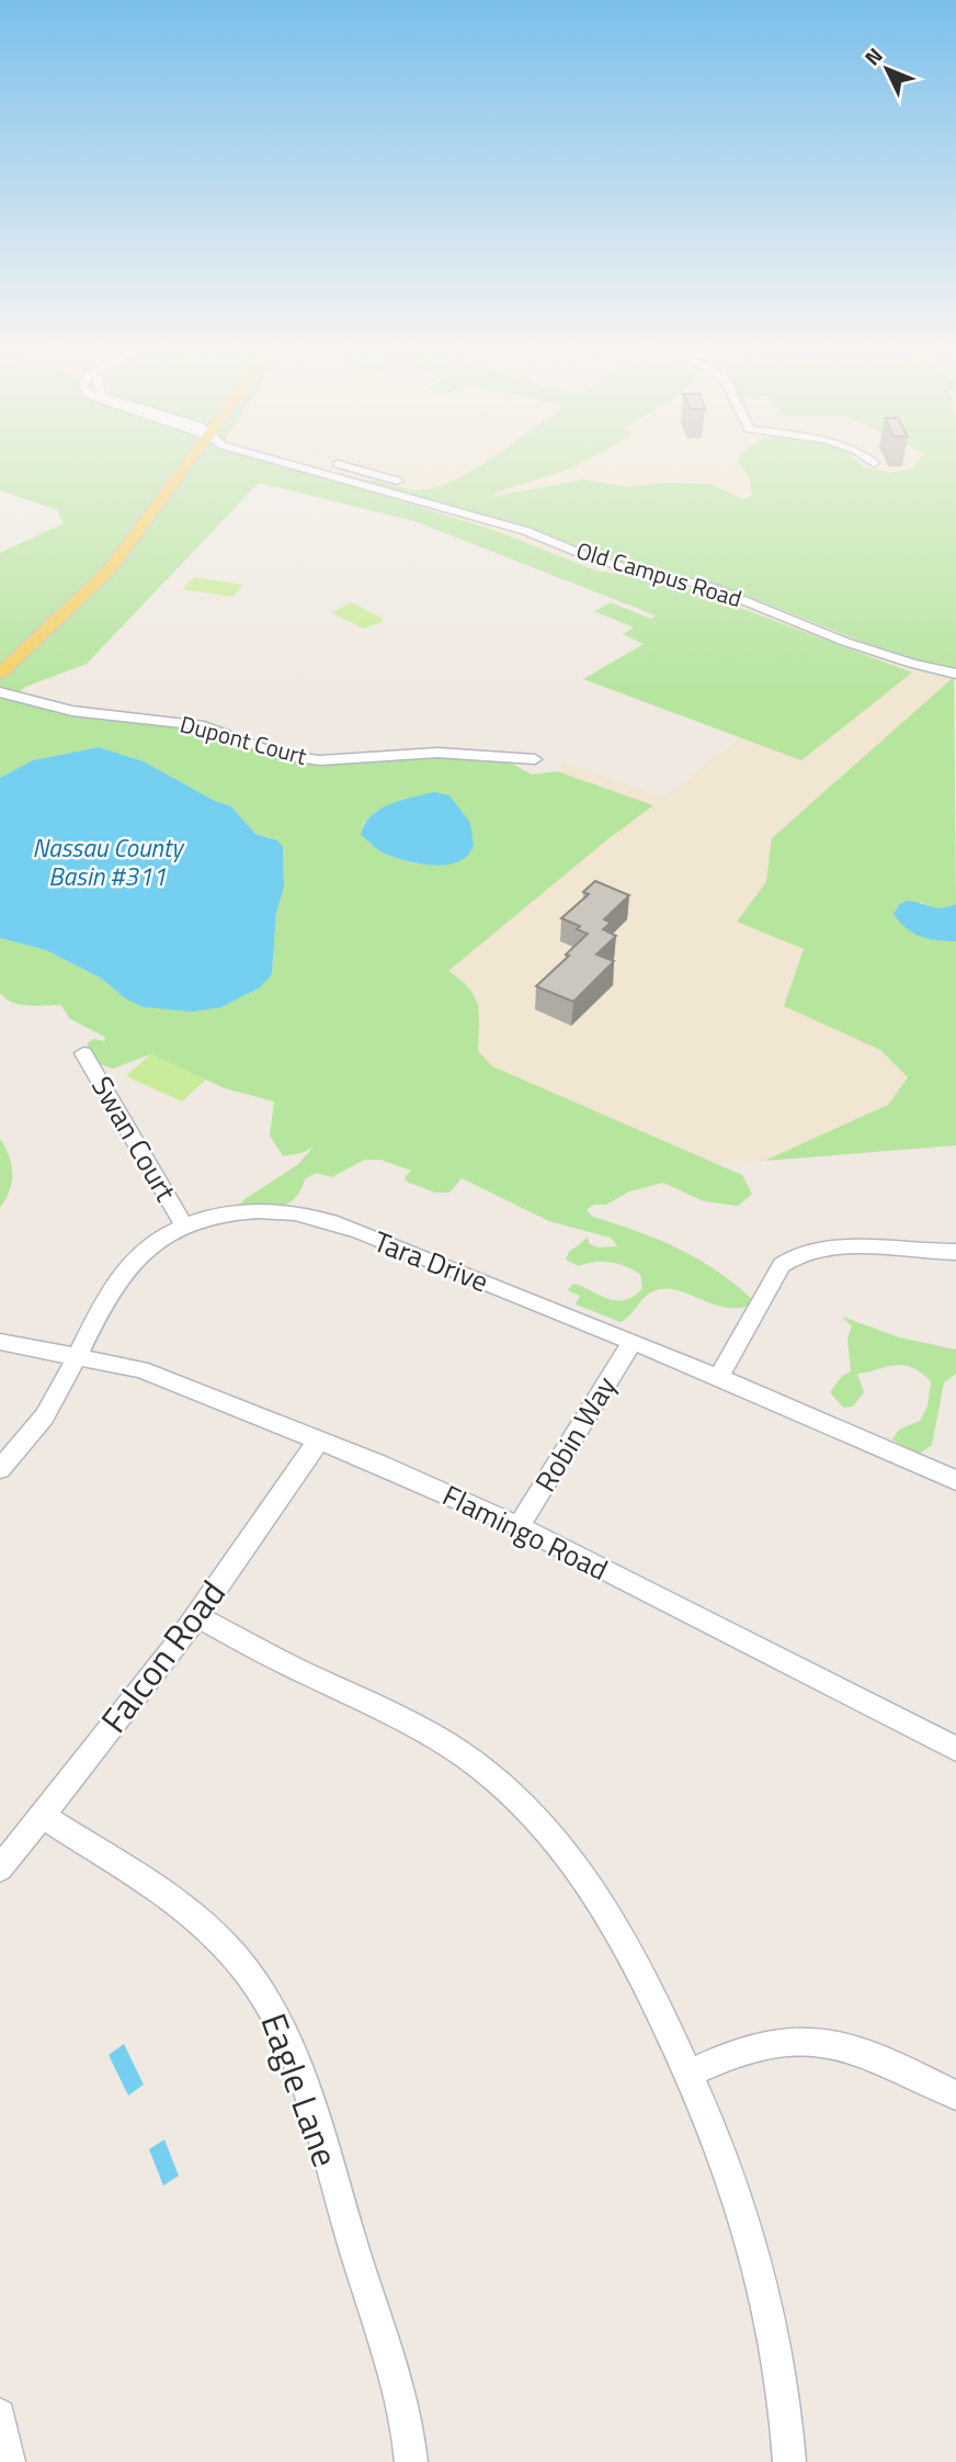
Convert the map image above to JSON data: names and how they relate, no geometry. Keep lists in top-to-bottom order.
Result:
{
  "streets": {
    "street": [
      "Old Campus Road",
      "Dupont Court",
      "Swan Court",
      "Tara Drive",
      "Robin Way",
      "Flamingo Road",
      "Falcon Road",
      "Eagle Lane"
    ]
  },
  "crossings": [
    ["Swan Court", "Tara Drive"],
    ["Tara Drive", "Robin Way"],
    ["Tara Drive", "Flamingo Road"],
    ["Robin Way", "Flamingo Road"],
    ["Flamingo Road", "Falcon Road"],
    ["Falcon Road", "Eagle Lane"]
  ],
  "water": ["Nassau County Basin #311"],
  "north": "top left"
}
